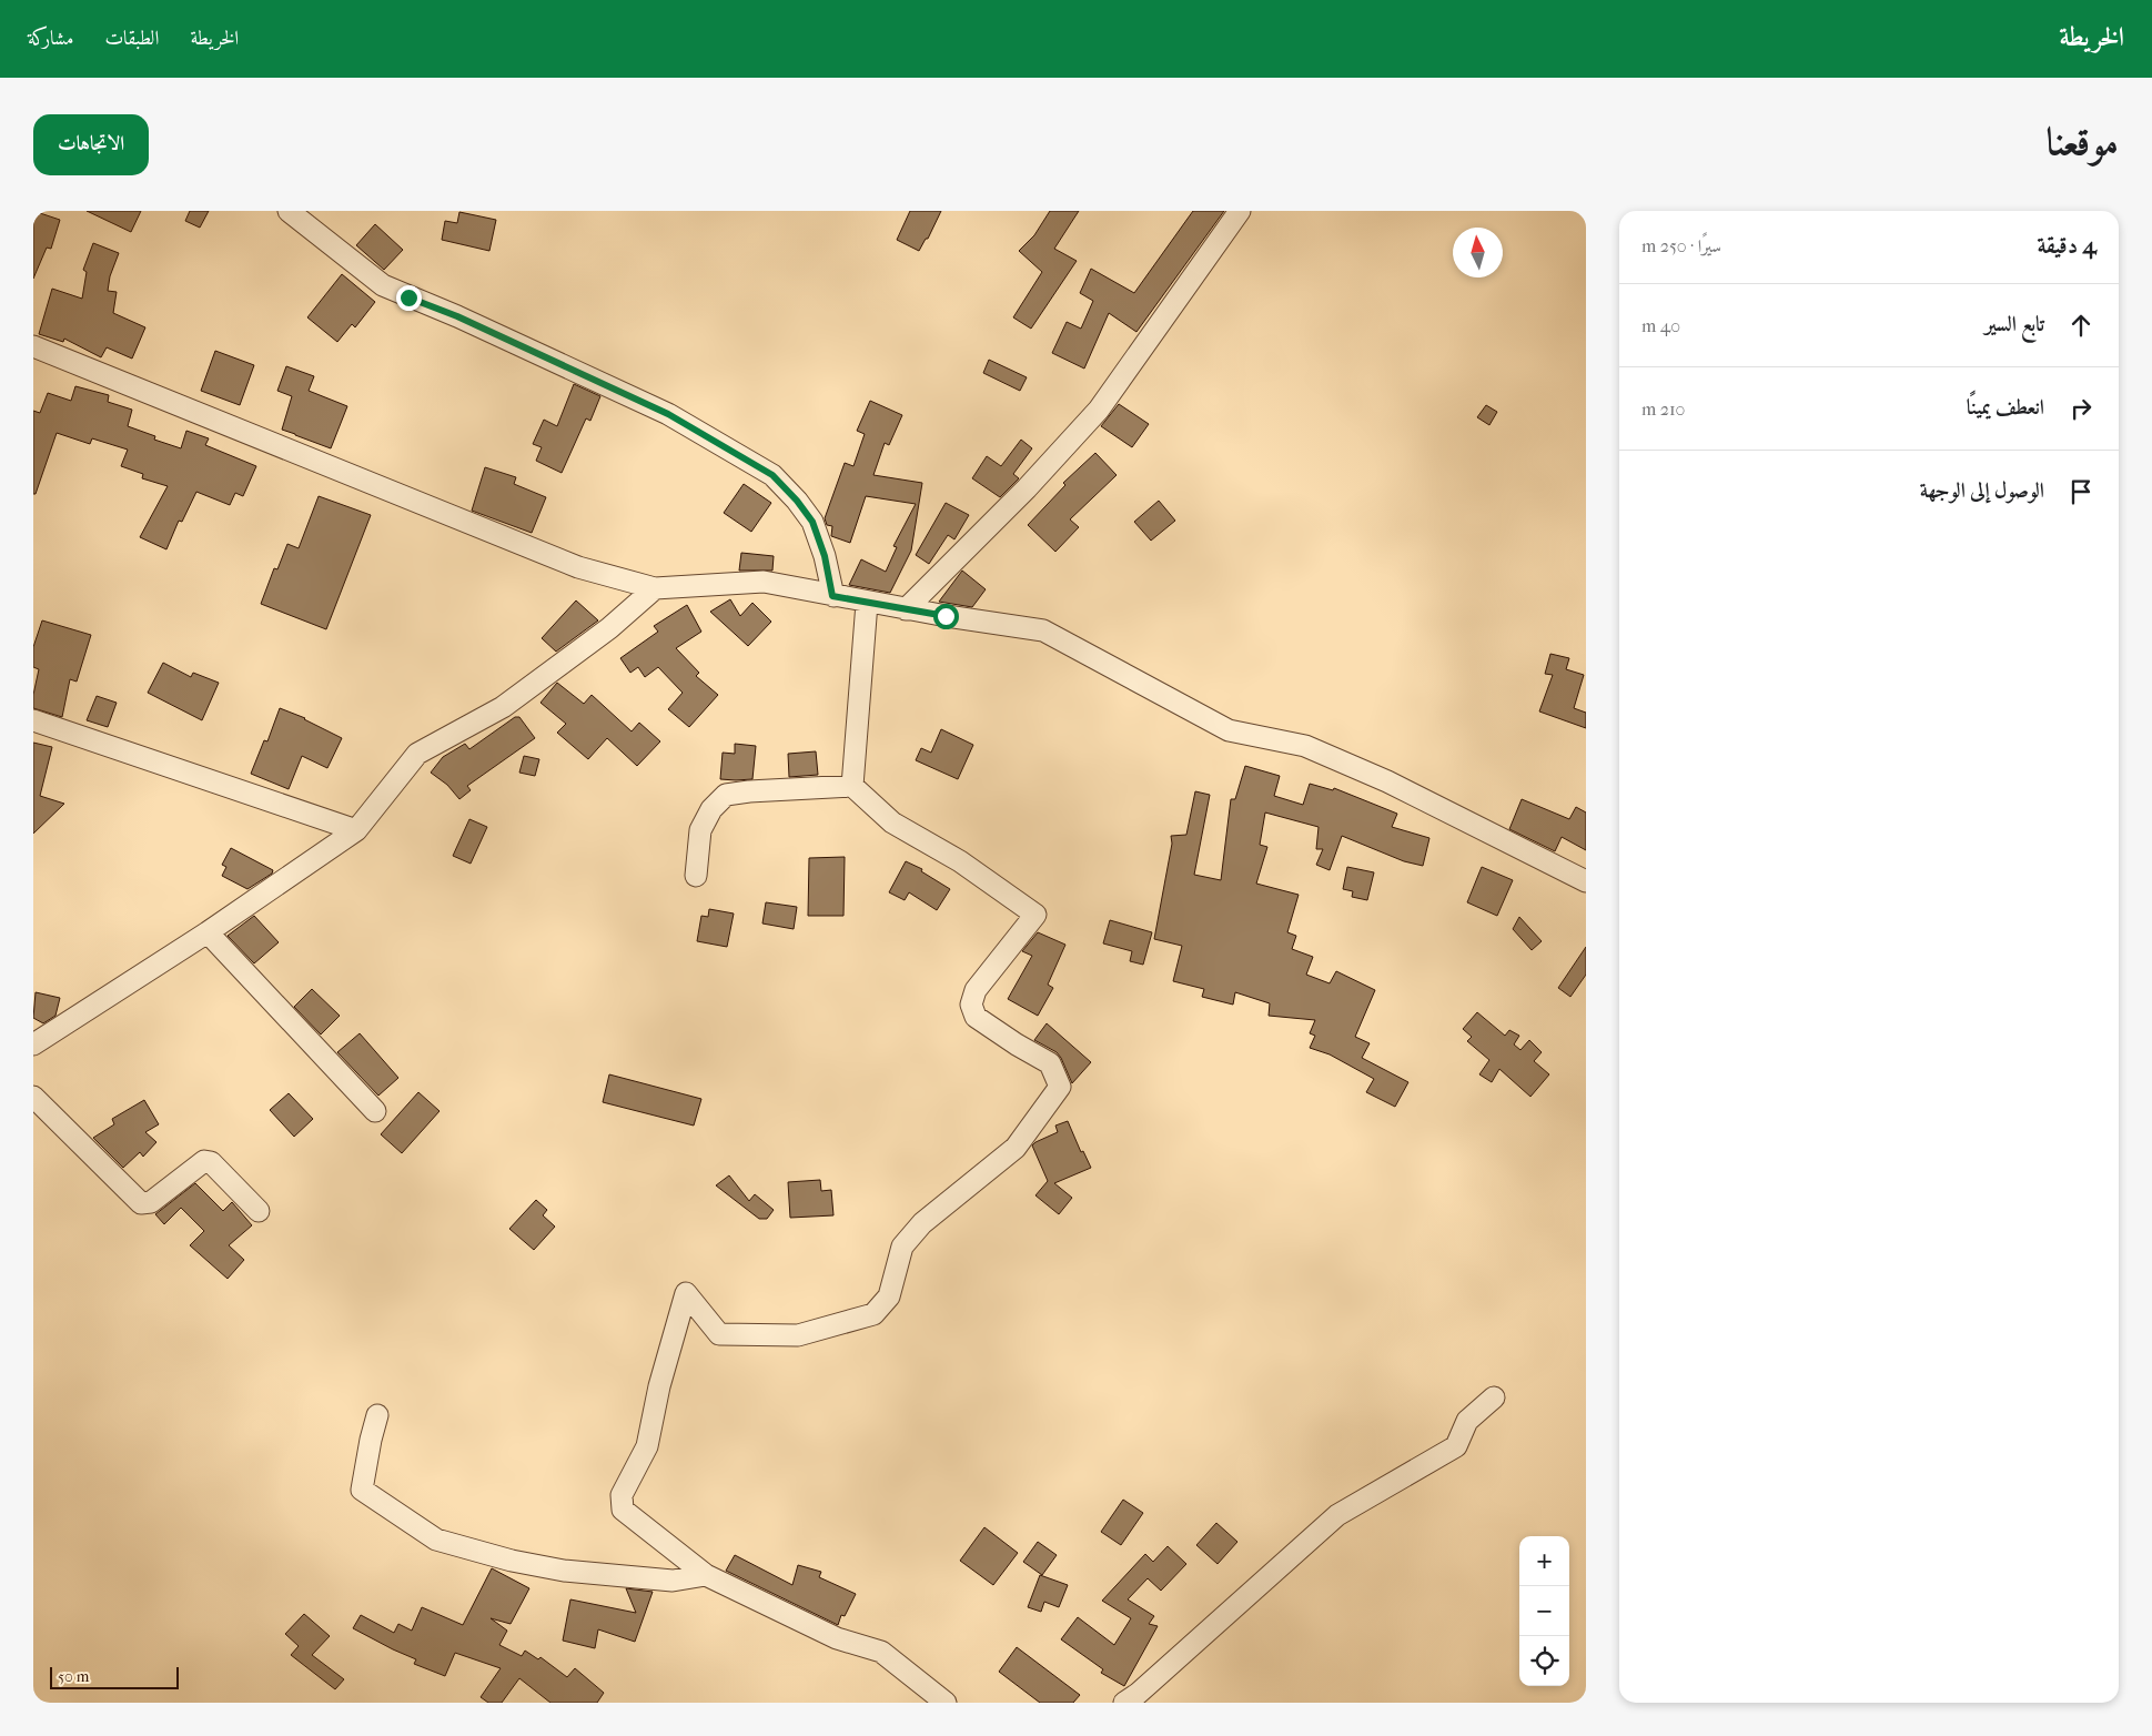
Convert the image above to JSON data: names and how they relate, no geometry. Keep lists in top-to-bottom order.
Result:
{
  "scale_bar": "50 m",
  "north": "top",
  "page": {
    "header": "الخريطة",
    "nav": ["الخريطة", "الطبقات", "مشاركة"],
    "title": "موقعنا",
    "buttons": "الاتجاهات",
    "heading": ["4 دقيقة", "سيرًا · 250 m"],
    "list": [
      ["تابع السير", "40 m"],
      ["انعطف يمينًا", "210 m"],
      "الوصول إلى الوجهة"
    ],
    "map_buttons": ["+", "−"],
    "scale": "50 m"
  }
}
